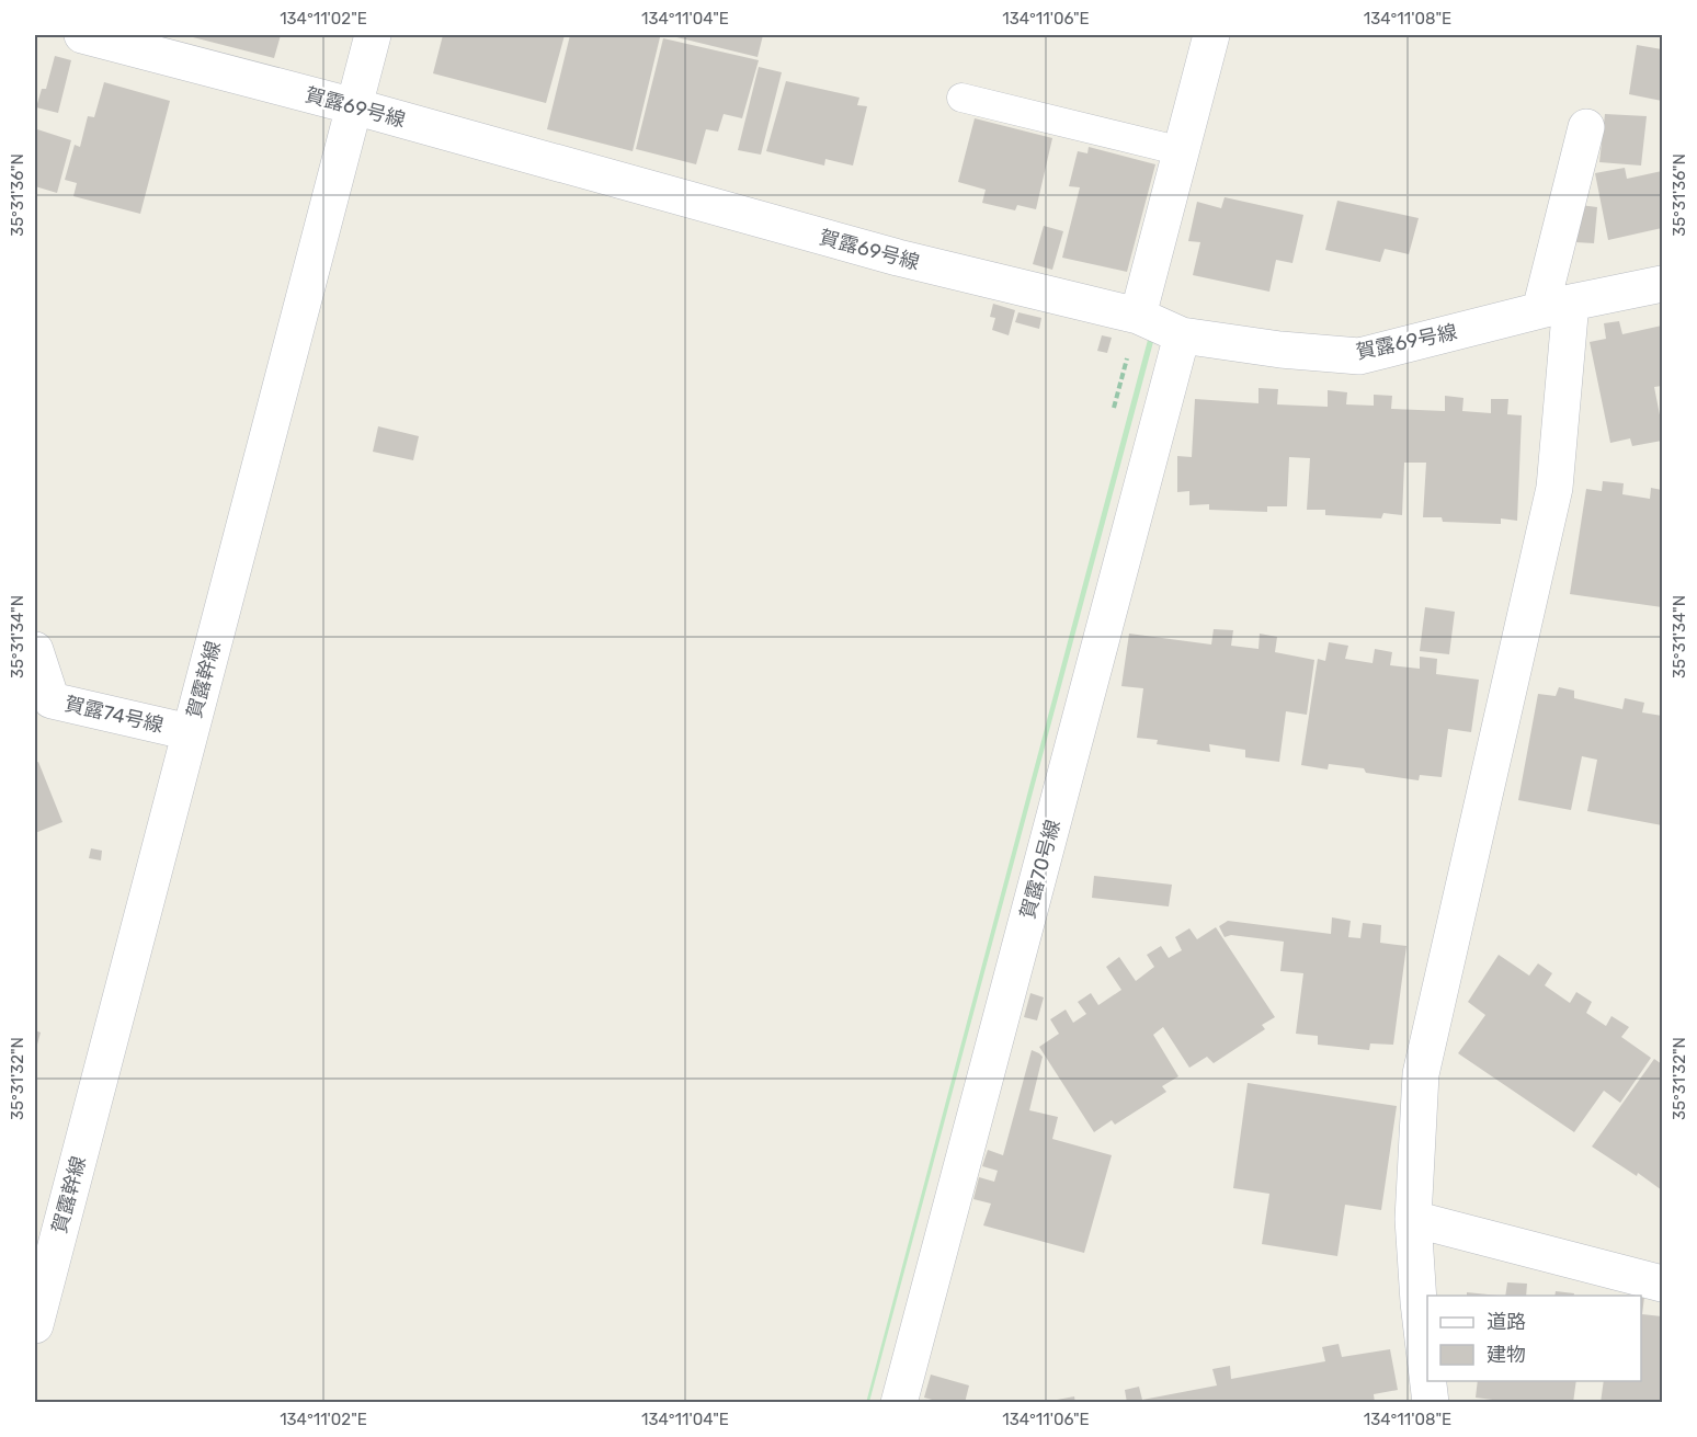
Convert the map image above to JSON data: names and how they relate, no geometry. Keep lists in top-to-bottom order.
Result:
{
  "streets": {
    "street": [
      "賀露69号線",
      "賀露幹線",
      "賀露74号線",
      "賀露70号線"
    ]
  },
  "crossings": [
    ["賀露69号線", "賀露幹線"],
    ["賀露69号線", "賀露70号線"],
    ["賀露幹線", "賀露74号線"]
  ],
  "legend": ["道路", "建物"],
  "coordinates": [
    "134°11'02\"E",
    "134°11'04\"E",
    "134°11'06\"E",
    "134°11'08\"E",
    "35°31'36\"N",
    "35°31'34\"N",
    "35°31'32\"N"
  ]
}
